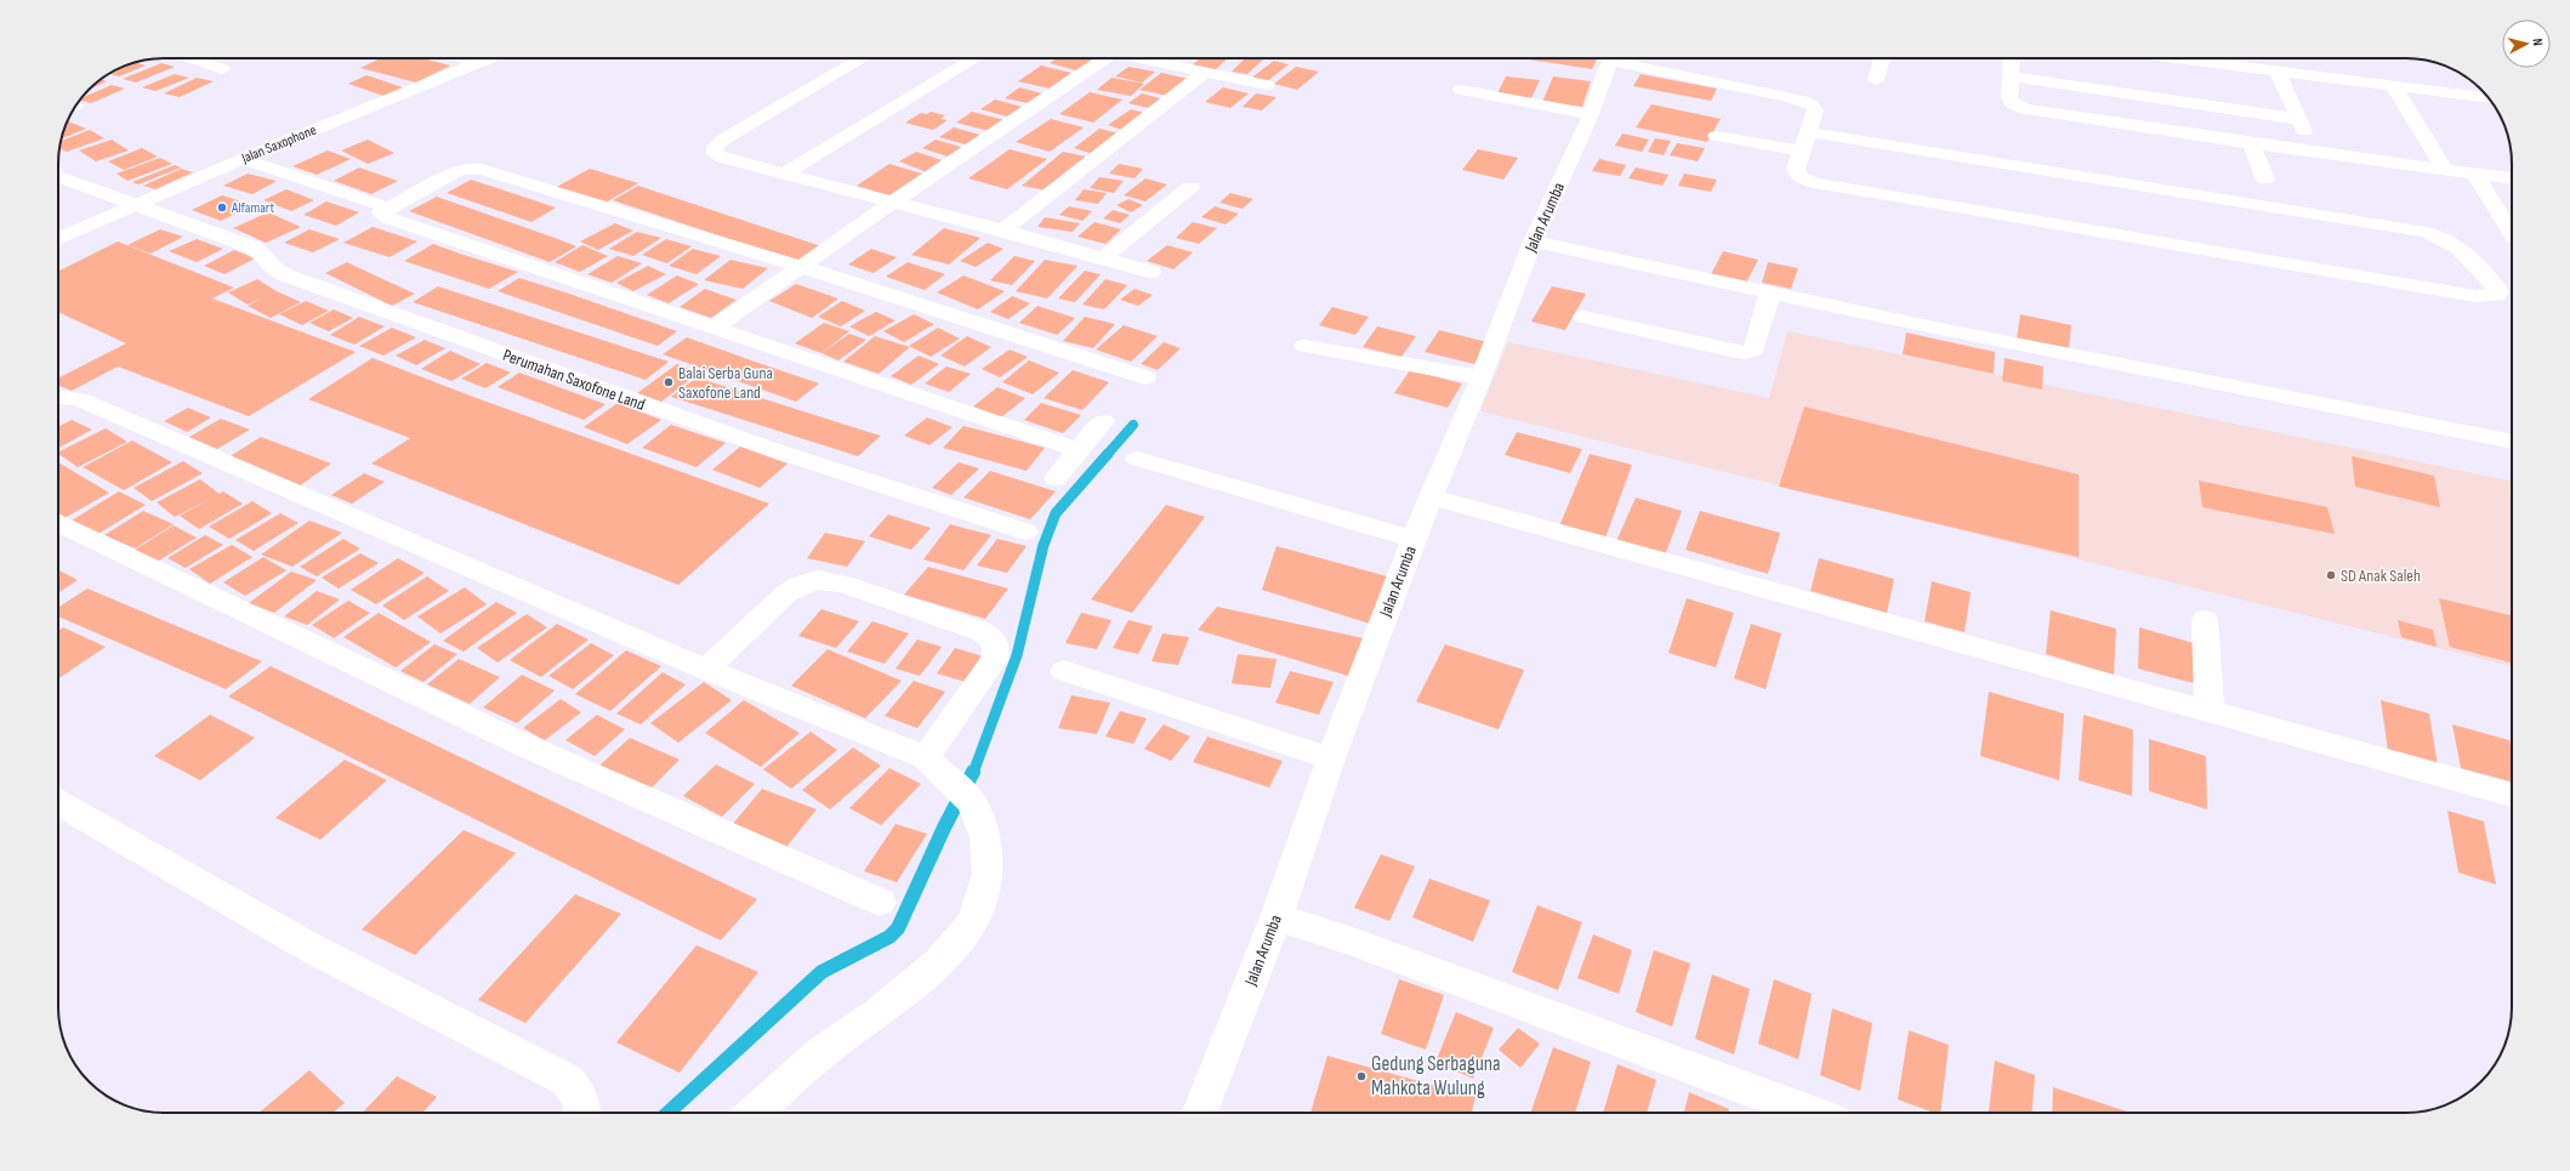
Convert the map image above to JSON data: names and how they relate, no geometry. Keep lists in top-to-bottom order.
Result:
{
  "streets": {
    "street": ["Jalan Saxophone", "Jalan Arumba", "Perumahan Saxofone Land"]
  },
  "crossings": [
    ["Jalan Saxophone", "Perumahan Saxofone Land"]
  ],
  "places": [
    "Alfamart",
    "Balai Serba Guna Saxofone Land",
    "SD Anak Saleh",
    "Gedung Serbaguna Mahkota Wulung"
  ],
  "north": "right"
}
